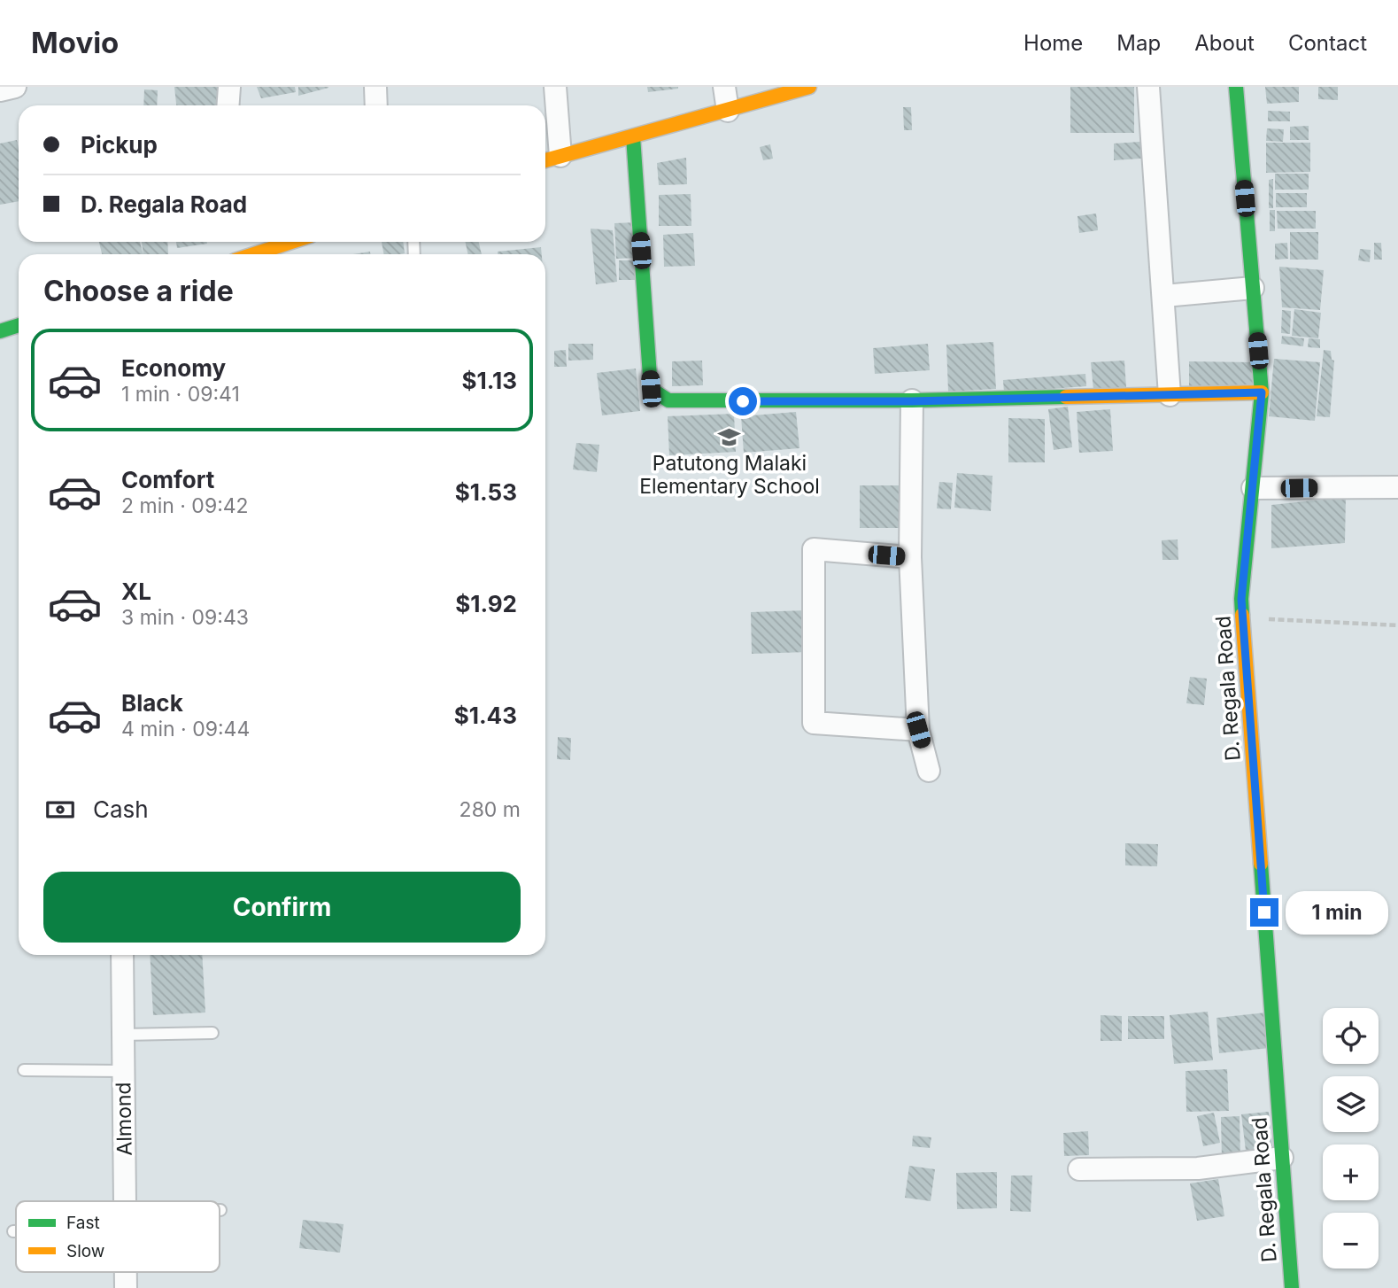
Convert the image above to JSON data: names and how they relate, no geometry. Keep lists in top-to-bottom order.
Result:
{
  "streets": {
    "street": ["D. Regala Road", "Almond"]
  },
  "places": {
    "school or university": ["Patutong Malaki Elementary School"]
  },
  "legend": ["Fast", "Slow"],
  "page": {
    "header": "Movio",
    "nav": [
      "Home",
      "Map",
      "About",
      "Contact"
    ],
    "banner": ["Pickup", "D. Regala Road"],
    "heading": "Choose a ride",
    "list": [
      {
        "name": "Economy",
        "note": "1 min · 09:41",
        "value": "$1.13"
      },
      {
        "name": "Comfort",
        "note": "2 min · 09:42",
        "value": "$1.53"
      },
      {
        "name": "XL",
        "note": "3 min · 09:43",
        "value": "$1.92"
      },
      {
        "name": "Black",
        "note": "4 min · 09:44",
        "value": "$1.43"
      }
    ],
    "pay": ["Cash", "280 m"],
    "buttons": "Confirm",
    "bubble": "1 min",
    "map_buttons": ["+", "−"]
  }
}
